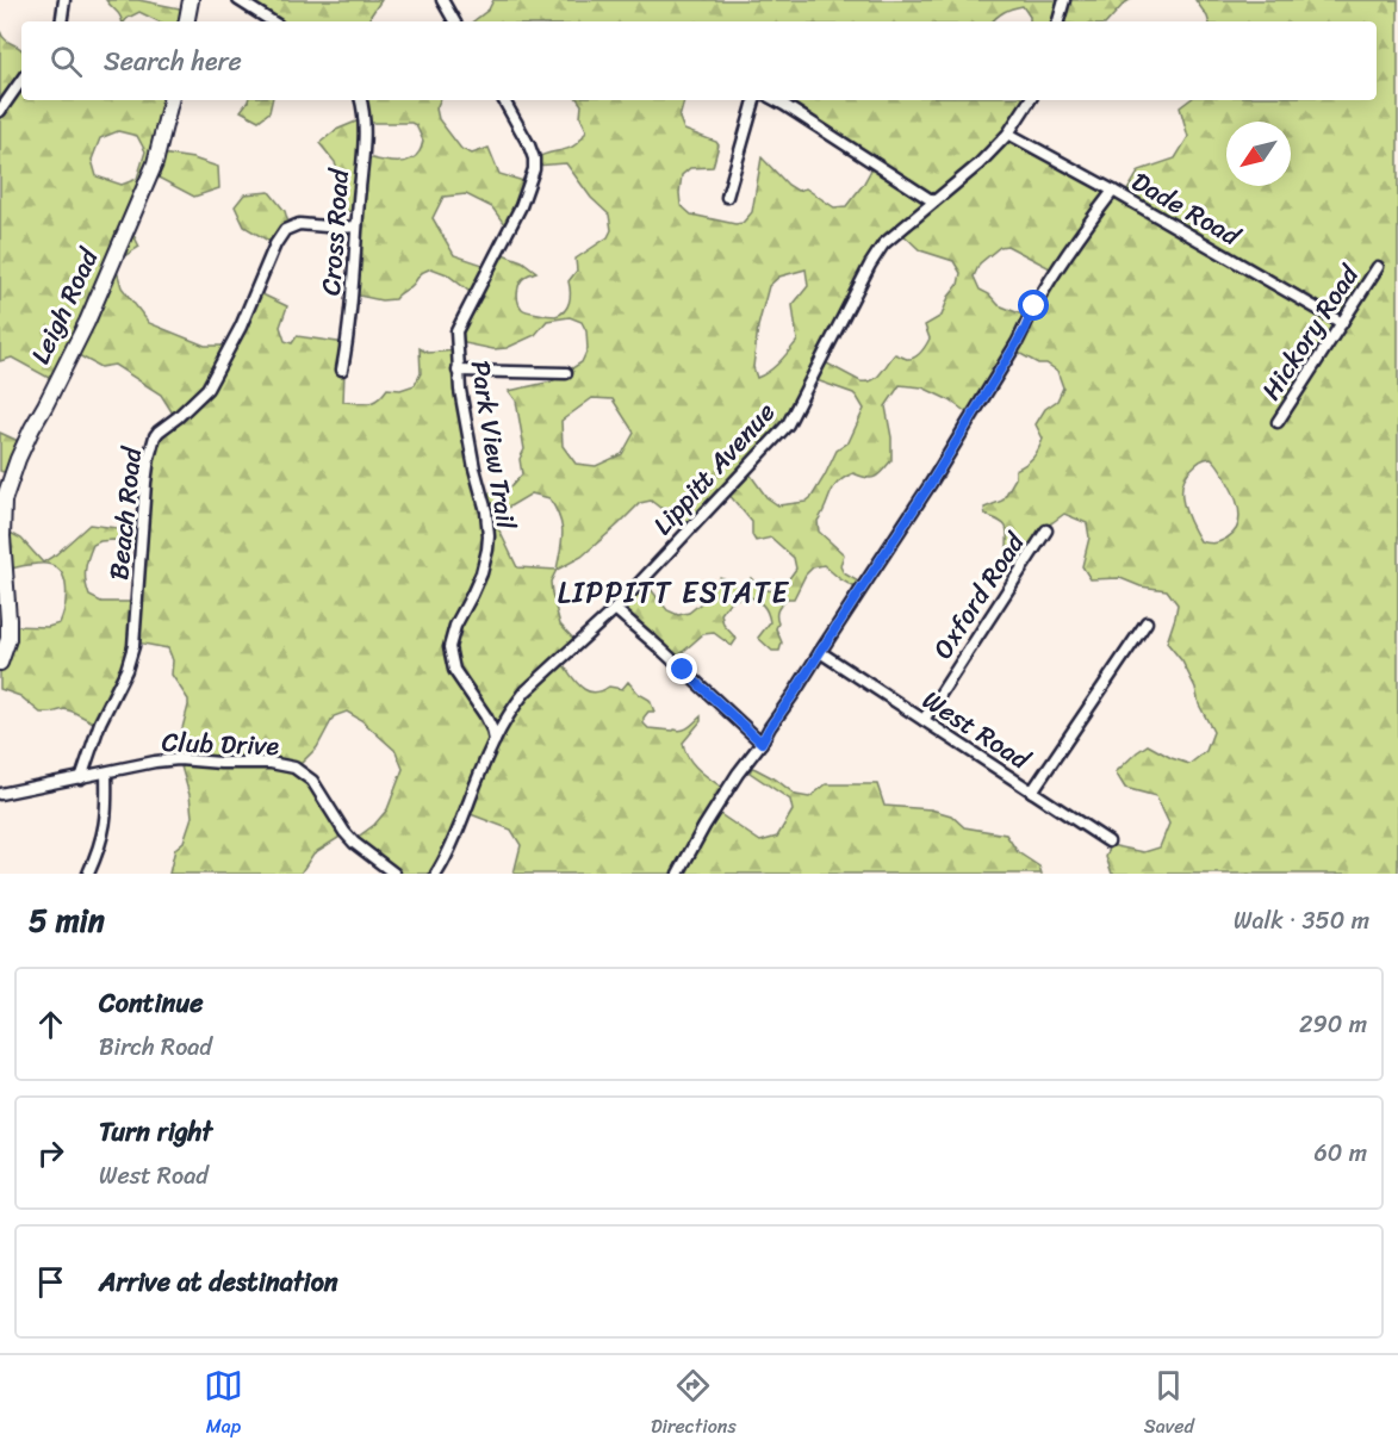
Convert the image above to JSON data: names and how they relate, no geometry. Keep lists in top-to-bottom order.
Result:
{
  "streets": {
    "street": [
      "Dade Road",
      "Cross Road",
      "Leigh Road",
      "Hickory Road",
      "Park View Trail",
      "Lippitt Avenue",
      "Beach Road",
      "Oxford Road",
      "West Road",
      "Club Drive"
    ]
  },
  "crossings": [
    ["Dade Road", "Hickory Road"],
    ["Dade Road", "Lippitt Avenue"],
    ["Cross Road", "Beach Road"],
    ["Park View Trail", "Lippitt Avenue"],
    ["Beach Road", "Club Drive"],
    ["Oxford Road", "West Road"]
  ],
  "districts": ["LIPPITT ESTATE"],
  "north": "bottom left",
  "page": {
    "search": "Search here",
    "heading": ["5 min", "Walk · 350 m"],
    "list": [
      ["Continue", "Birch Road", "290 m"],
      ["Turn right", "West Road", "60 m"],
      "Arrive at destination"
    ],
    "nav": ["Map", "Directions", "Saved"]
  }
}
